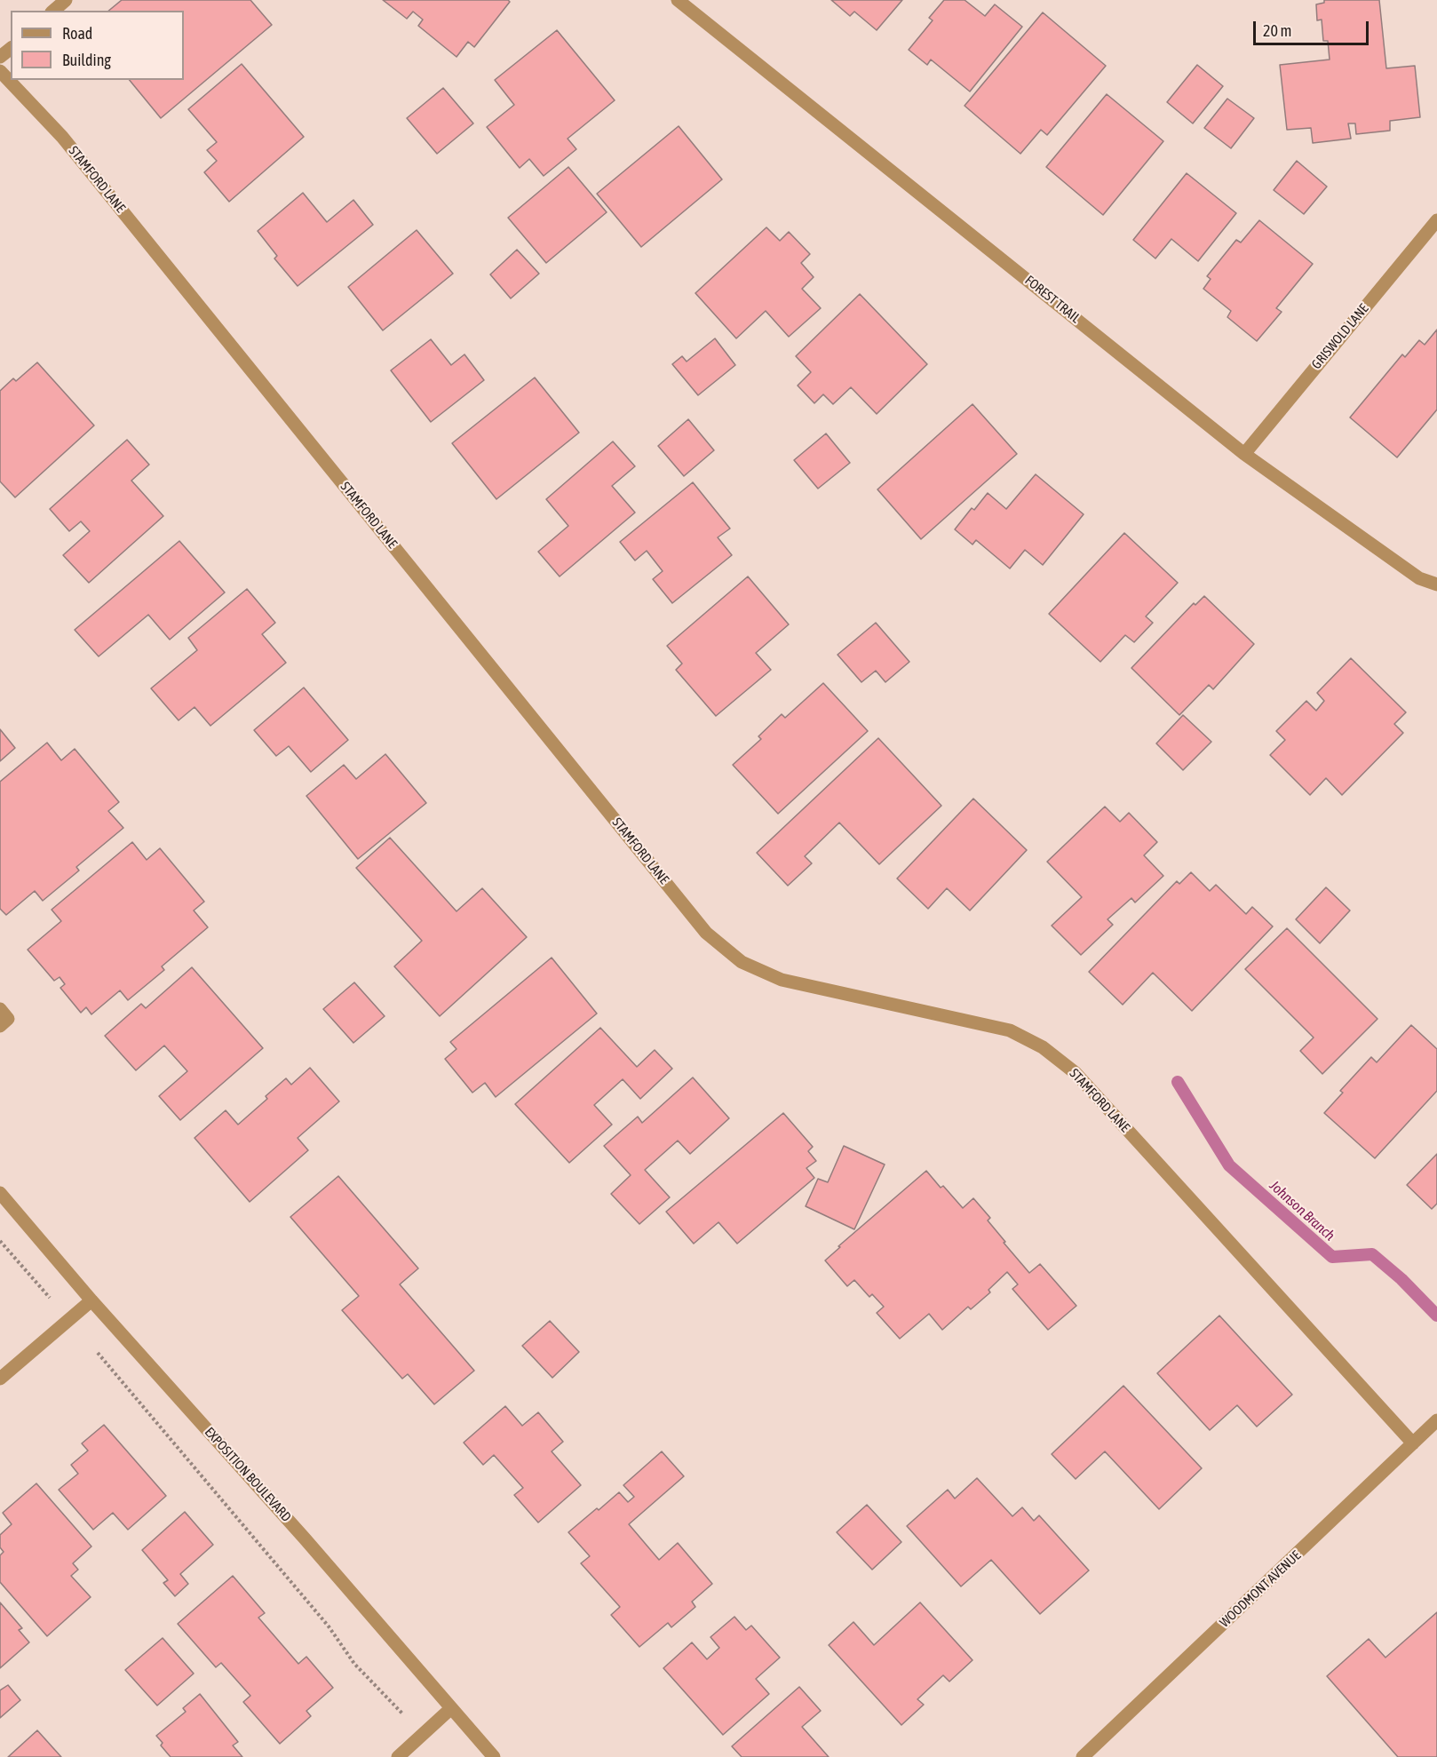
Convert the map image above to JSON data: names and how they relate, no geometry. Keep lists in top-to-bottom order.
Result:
{
  "streets": {
    "street": [
      "STAMFORD LANE",
      "FOREST TRAIL",
      "GRISWOLD LANE",
      "EXPOSITION BOULEVARD",
      "WOODMONT AVENUE"
    ]
  },
  "crossings": [
    ["STAMFORD LANE", "WOODMONT AVENUE"],
    ["FOREST TRAIL", "GRISWOLD LANE"]
  ],
  "water": ["Johnson Branch"],
  "legend": ["Road", "Building"],
  "scale_bar": "20 m"
}
